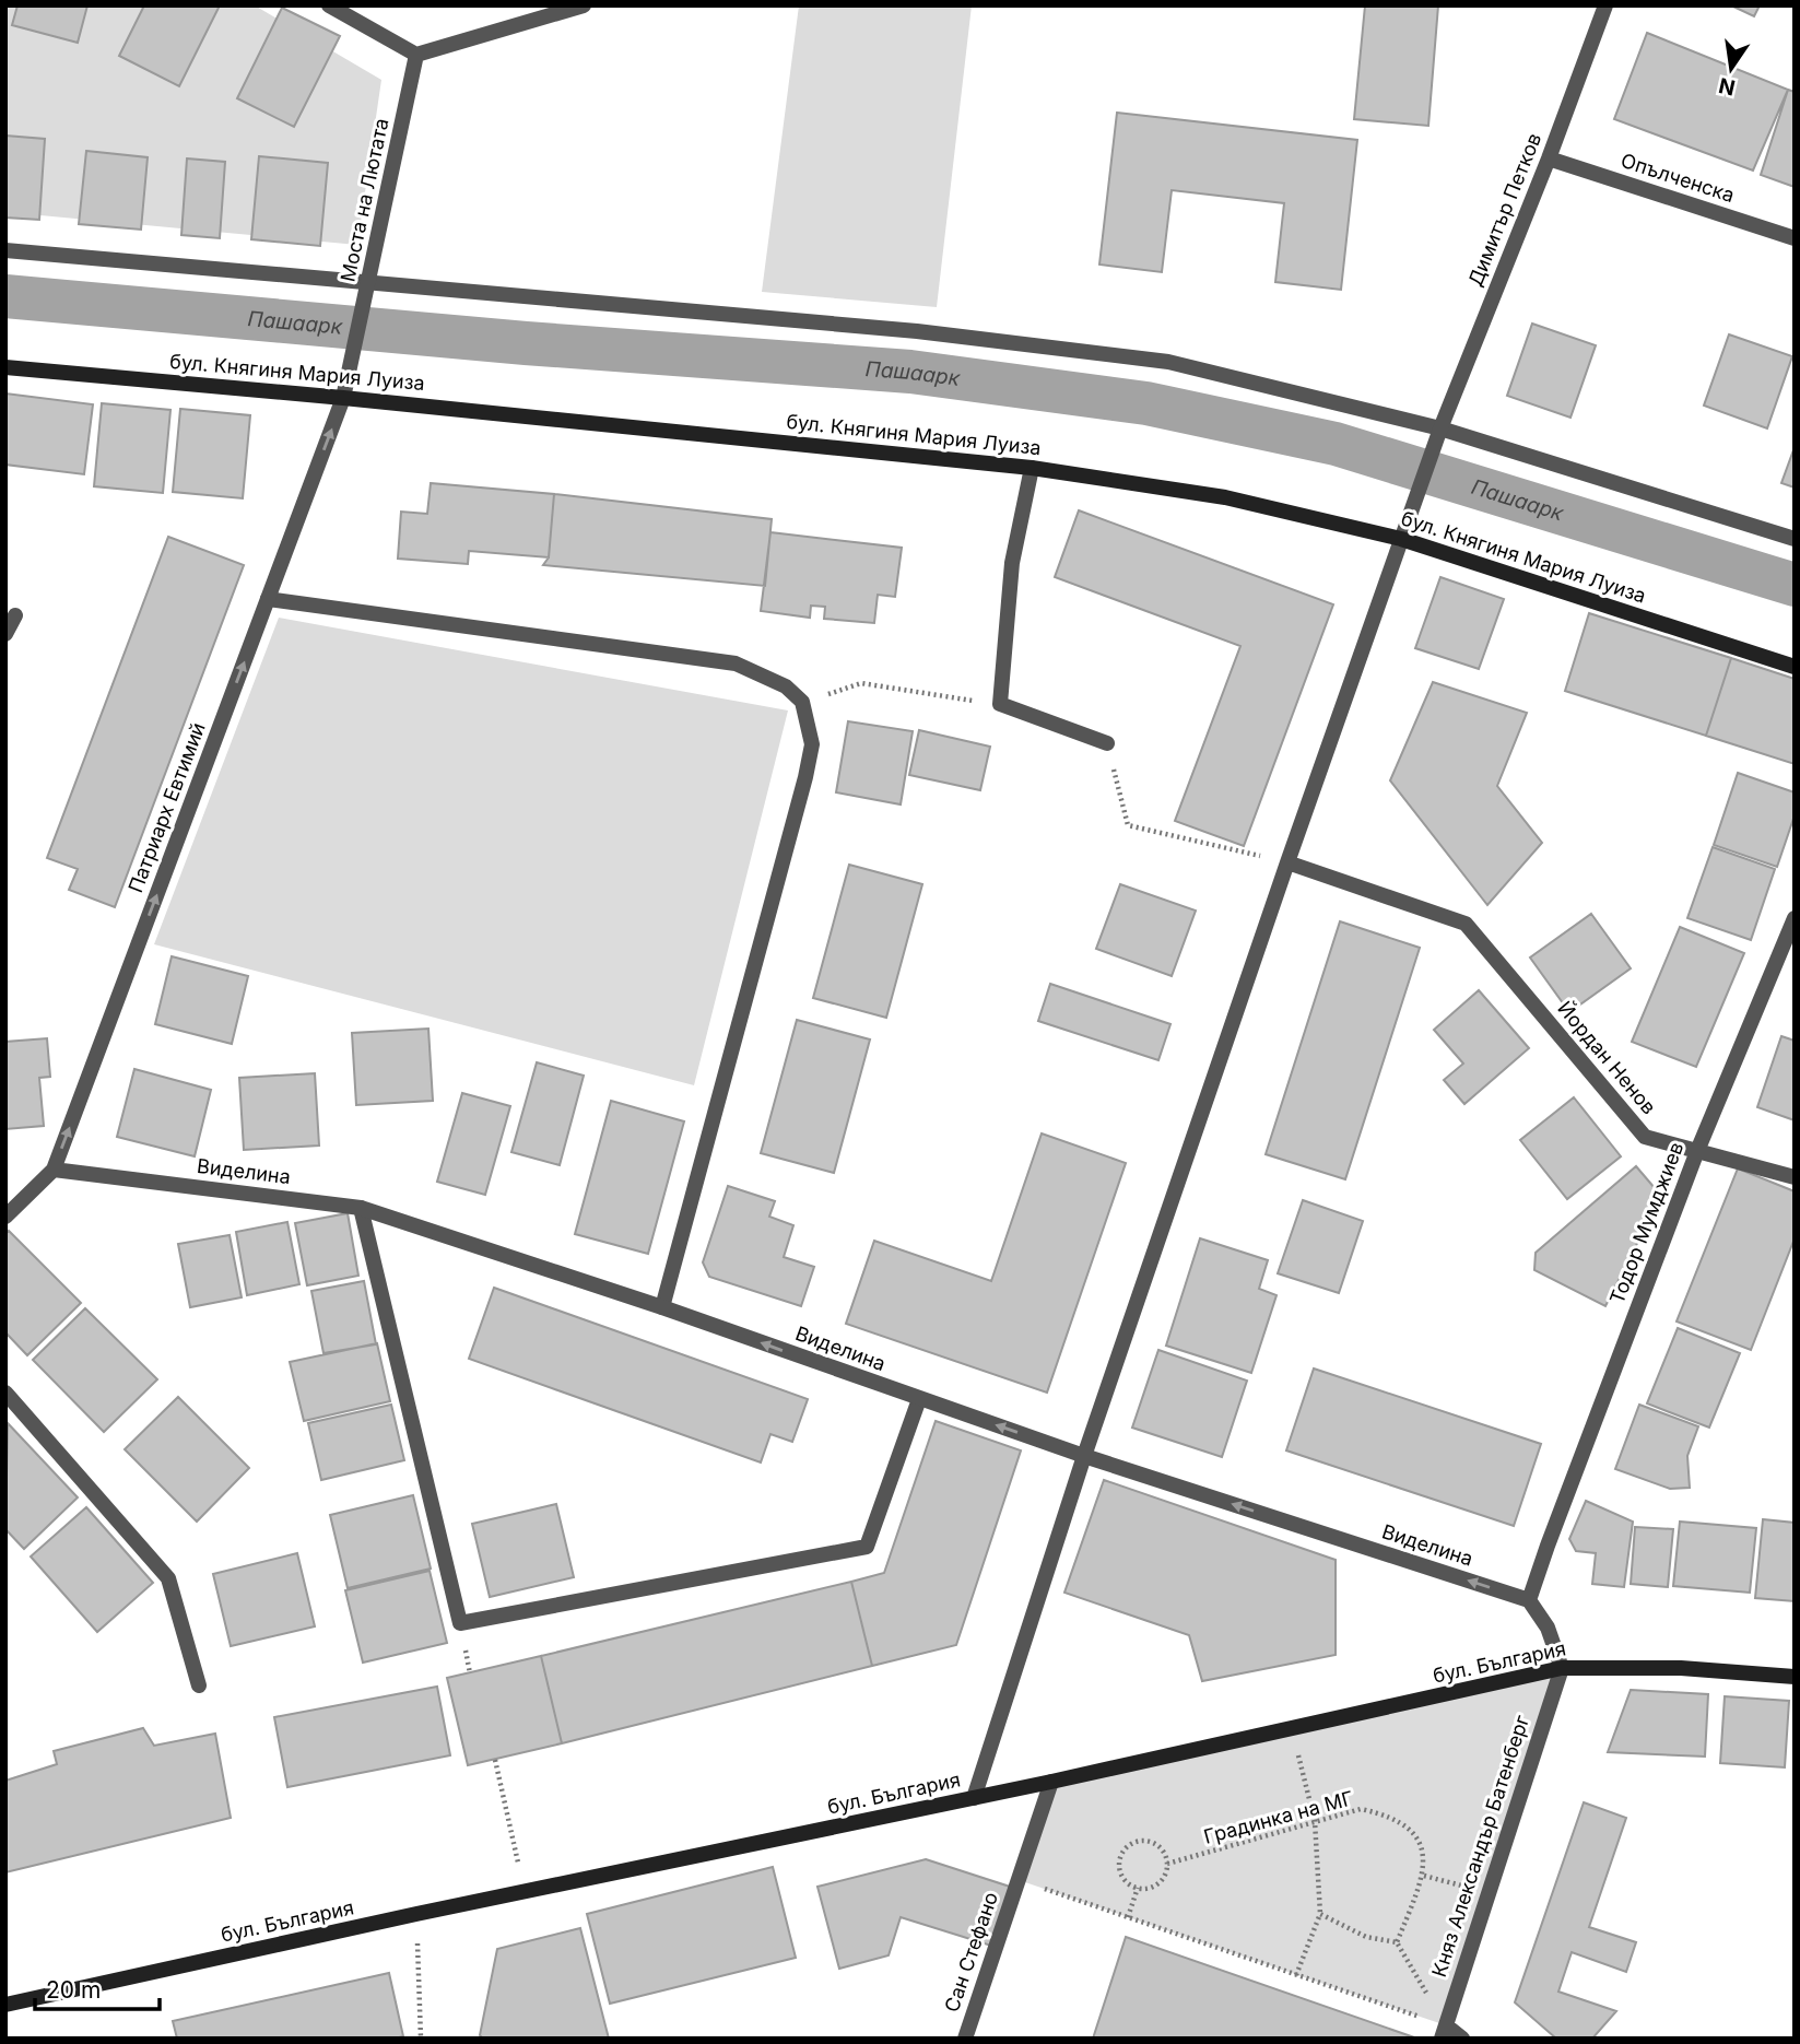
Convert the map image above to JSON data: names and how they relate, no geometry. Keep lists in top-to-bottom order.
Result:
{
  "streets": {
    "street": [
      "Опълченска",
      "Моста на Лютата",
      "Димитър Петков",
      "бул. Княгиня Мария Луиза",
      "Патриарх Евтимий",
      "Йордан Ненов",
      "Виделина",
      "Тодор Мумджиев",
      "бул. България",
      "Княз Александър Батенберг",
      "Сан Стефано"
    ],
    "path": ["Градинка на МГ"]
  },
  "crossings": [
    ["Опълченска", "Димитър Петков"],
    ["Моста на Лютата", "бул. Княгиня Мария Луиза"],
    ["Моста на Лютата", "Патриарх Евтимий"],
    ["Димитър Петков", "бул. Княгиня Мария Луиза"],
    ["Димитър Петков", "Йордан Ненов"],
    ["Димитър Петков", "Виделина"],
    ["Димитър Петков", "бул. България"],
    ["бул. Княгиня Мария Луиза", "Патриарх Евтимий"],
    ["Патриарх Евтимий", "Виделина"],
    ["Йордан Ненов", "Тодор Мумджиев"],
    ["Виделина", "Тодор Мумджиев"],
    ["бул. България", "Княз Александър Батенберг"],
    ["бул. България", "Сан Стефано"]
  ],
  "one_way": ["Патриарх Евтимий", "Виделина"],
  "water": ["Пашаарк"],
  "scale_bar": "20 m",
  "north": "bottom"
}
